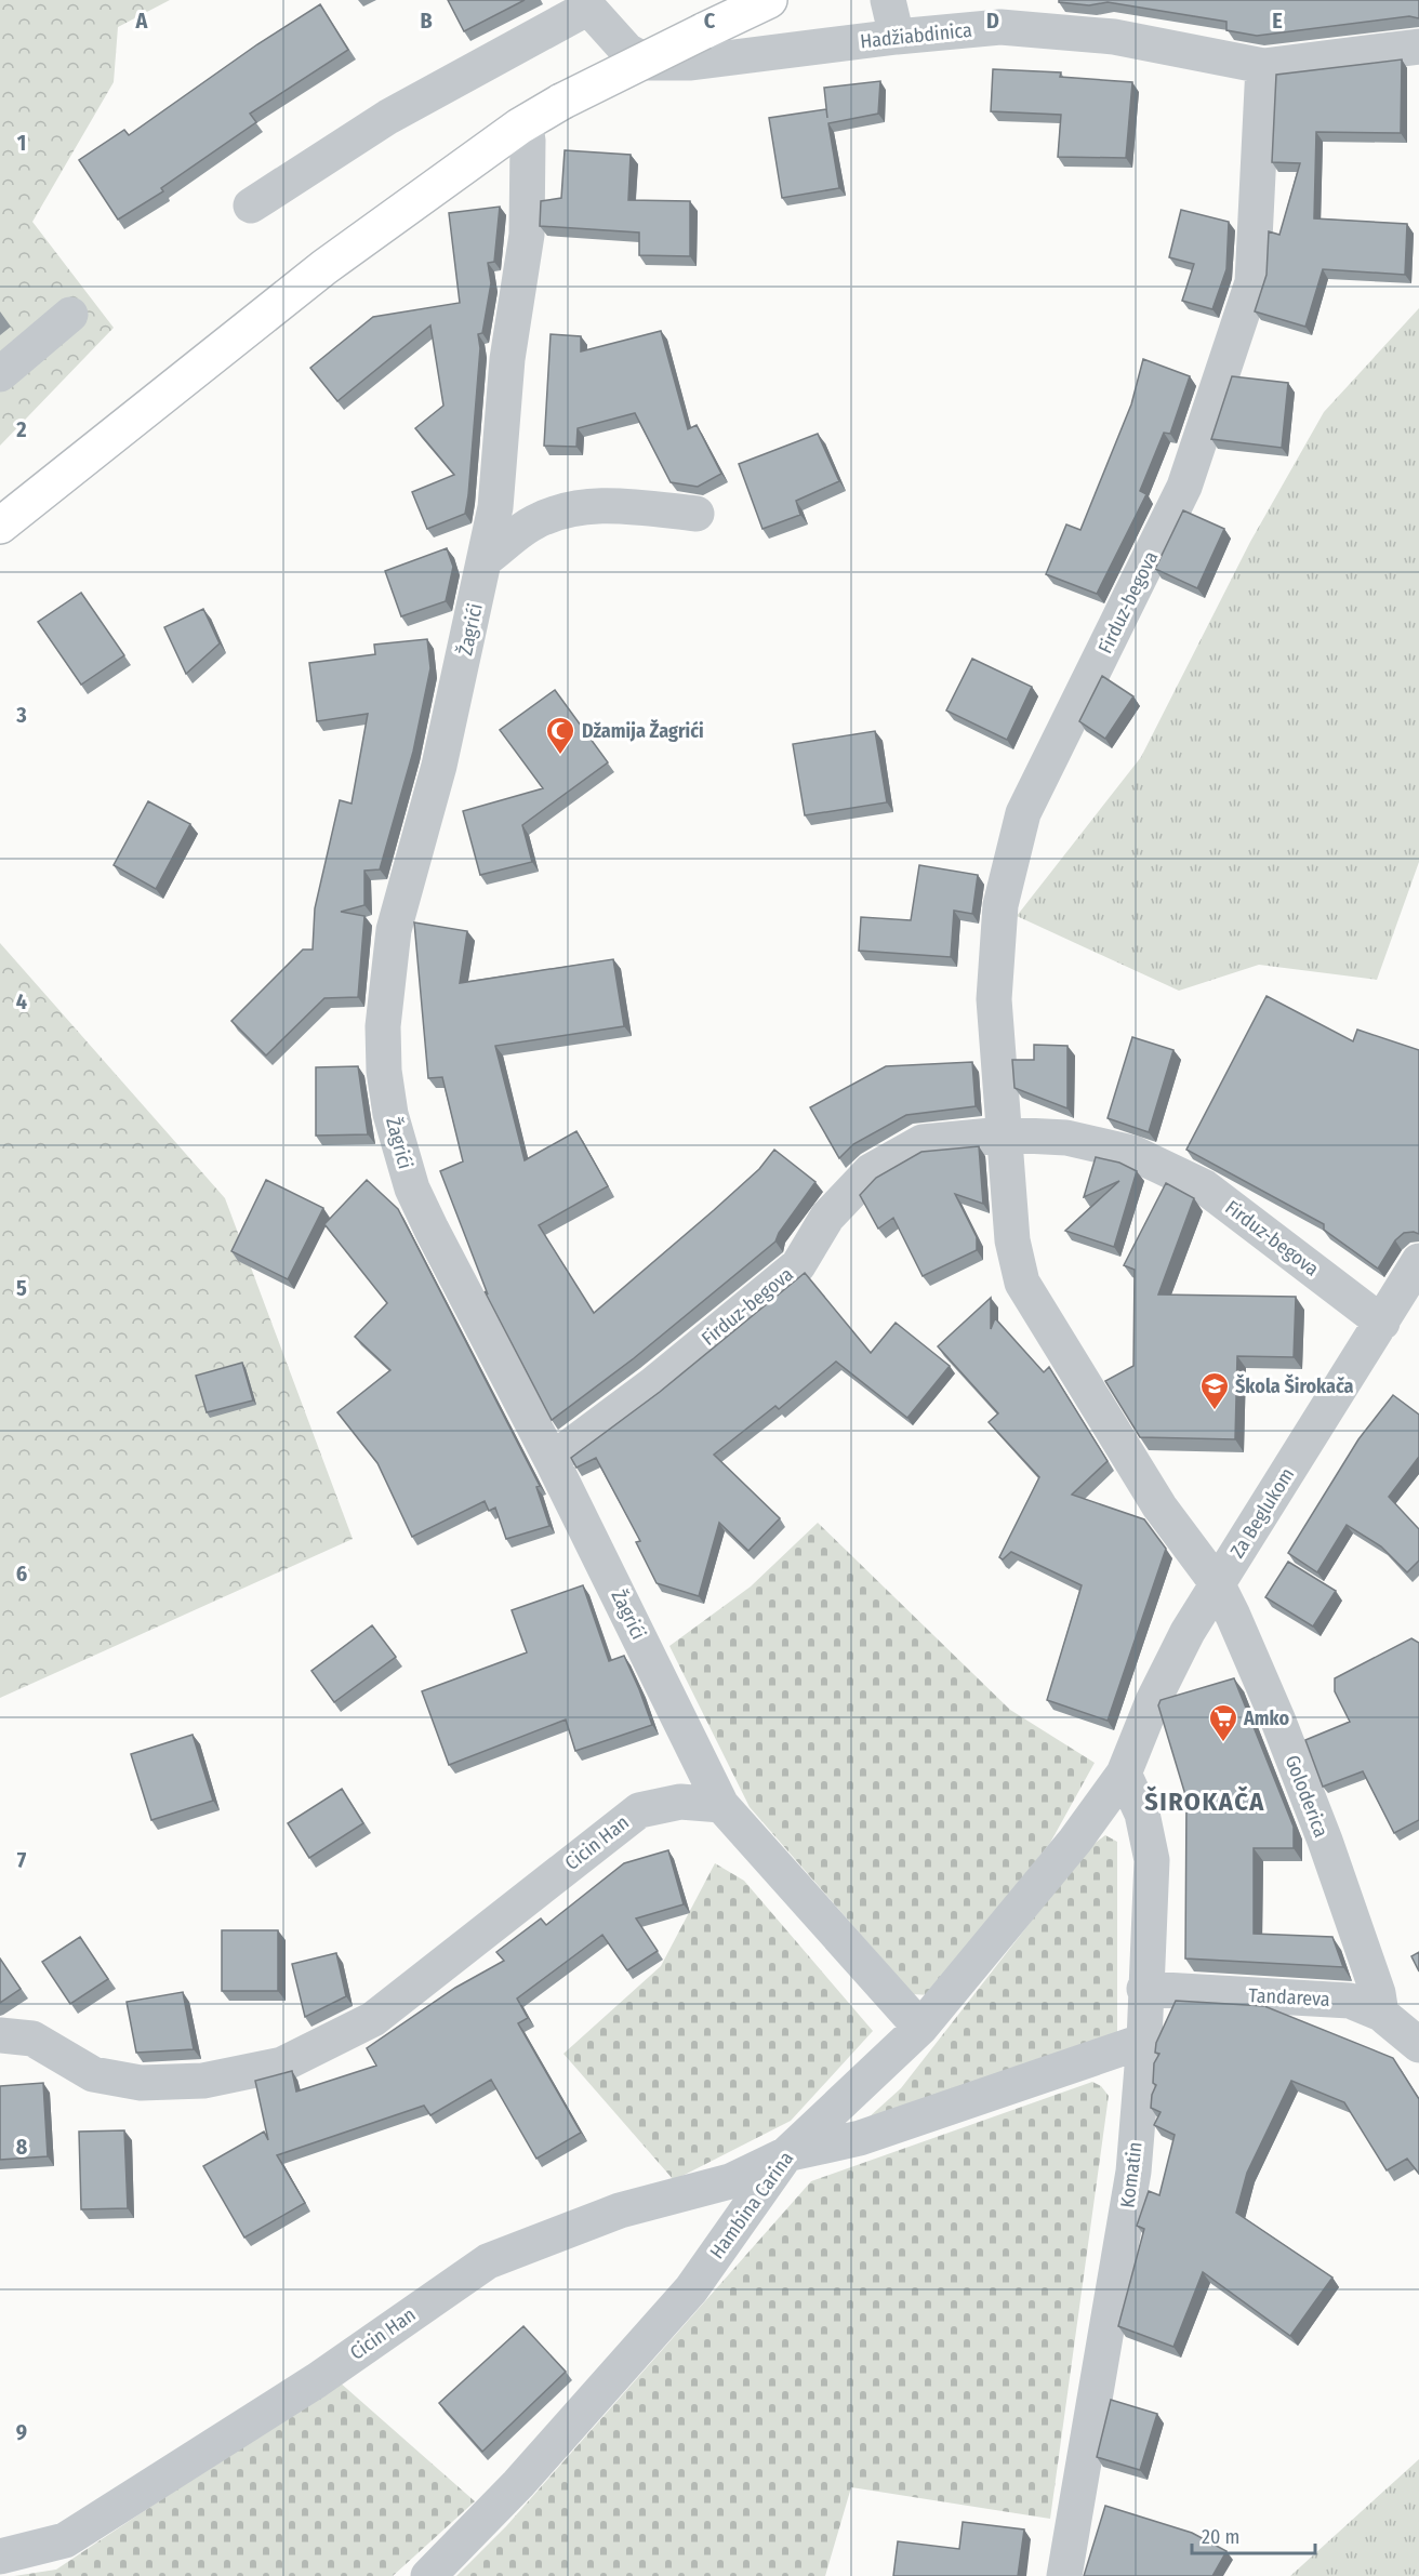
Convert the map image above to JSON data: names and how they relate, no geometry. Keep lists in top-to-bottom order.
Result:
{
  "streets": {
    "street": [
      "Hadžiabdinica",
      "Firduz-begova",
      "Žagrići",
      "Za Beglukom",
      "Goloderica",
      "Cicin Han",
      "Tandareva",
      "Komatin",
      "Hambina Carina"
    ]
  },
  "crossings": [
    ["Hadžiabdinica", "Firduz-begova"],
    ["Firduz-begova", "Žagrići"],
    ["Firduz-begova", "Za Beglukom"],
    ["Firduz-begova", "Goloderica"],
    ["Žagrići", "Cicin Han"],
    ["Žagrići", "Hambina Carina"],
    ["Za Beglukom", "Goloderica"],
    ["Za Beglukom", "Komatin"],
    ["Za Beglukom", "Hambina Carina"],
    ["Goloderica", "Tandareva"],
    ["Cicin Han", "Hambina Carina"],
    ["Tandareva", "Komatin"],
    ["Komatin", "Hambina Carina"]
  ],
  "districts": ["ŠIROKAČA"],
  "places": {
    "mosque": ["Džamija Žagrići"],
    "school or university": ["Škola Širokača"],
    "supermarket": ["Amko"]
  },
  "scale_bar": "20 m",
  "grid": {
    "columns": [
      "A",
      "B",
      "C",
      "D",
      "E"
    ],
    "rows": [
      "1",
      "2",
      "3",
      "4",
      "5",
      "6",
      "7",
      "8",
      "9"
    ]
  }
}
